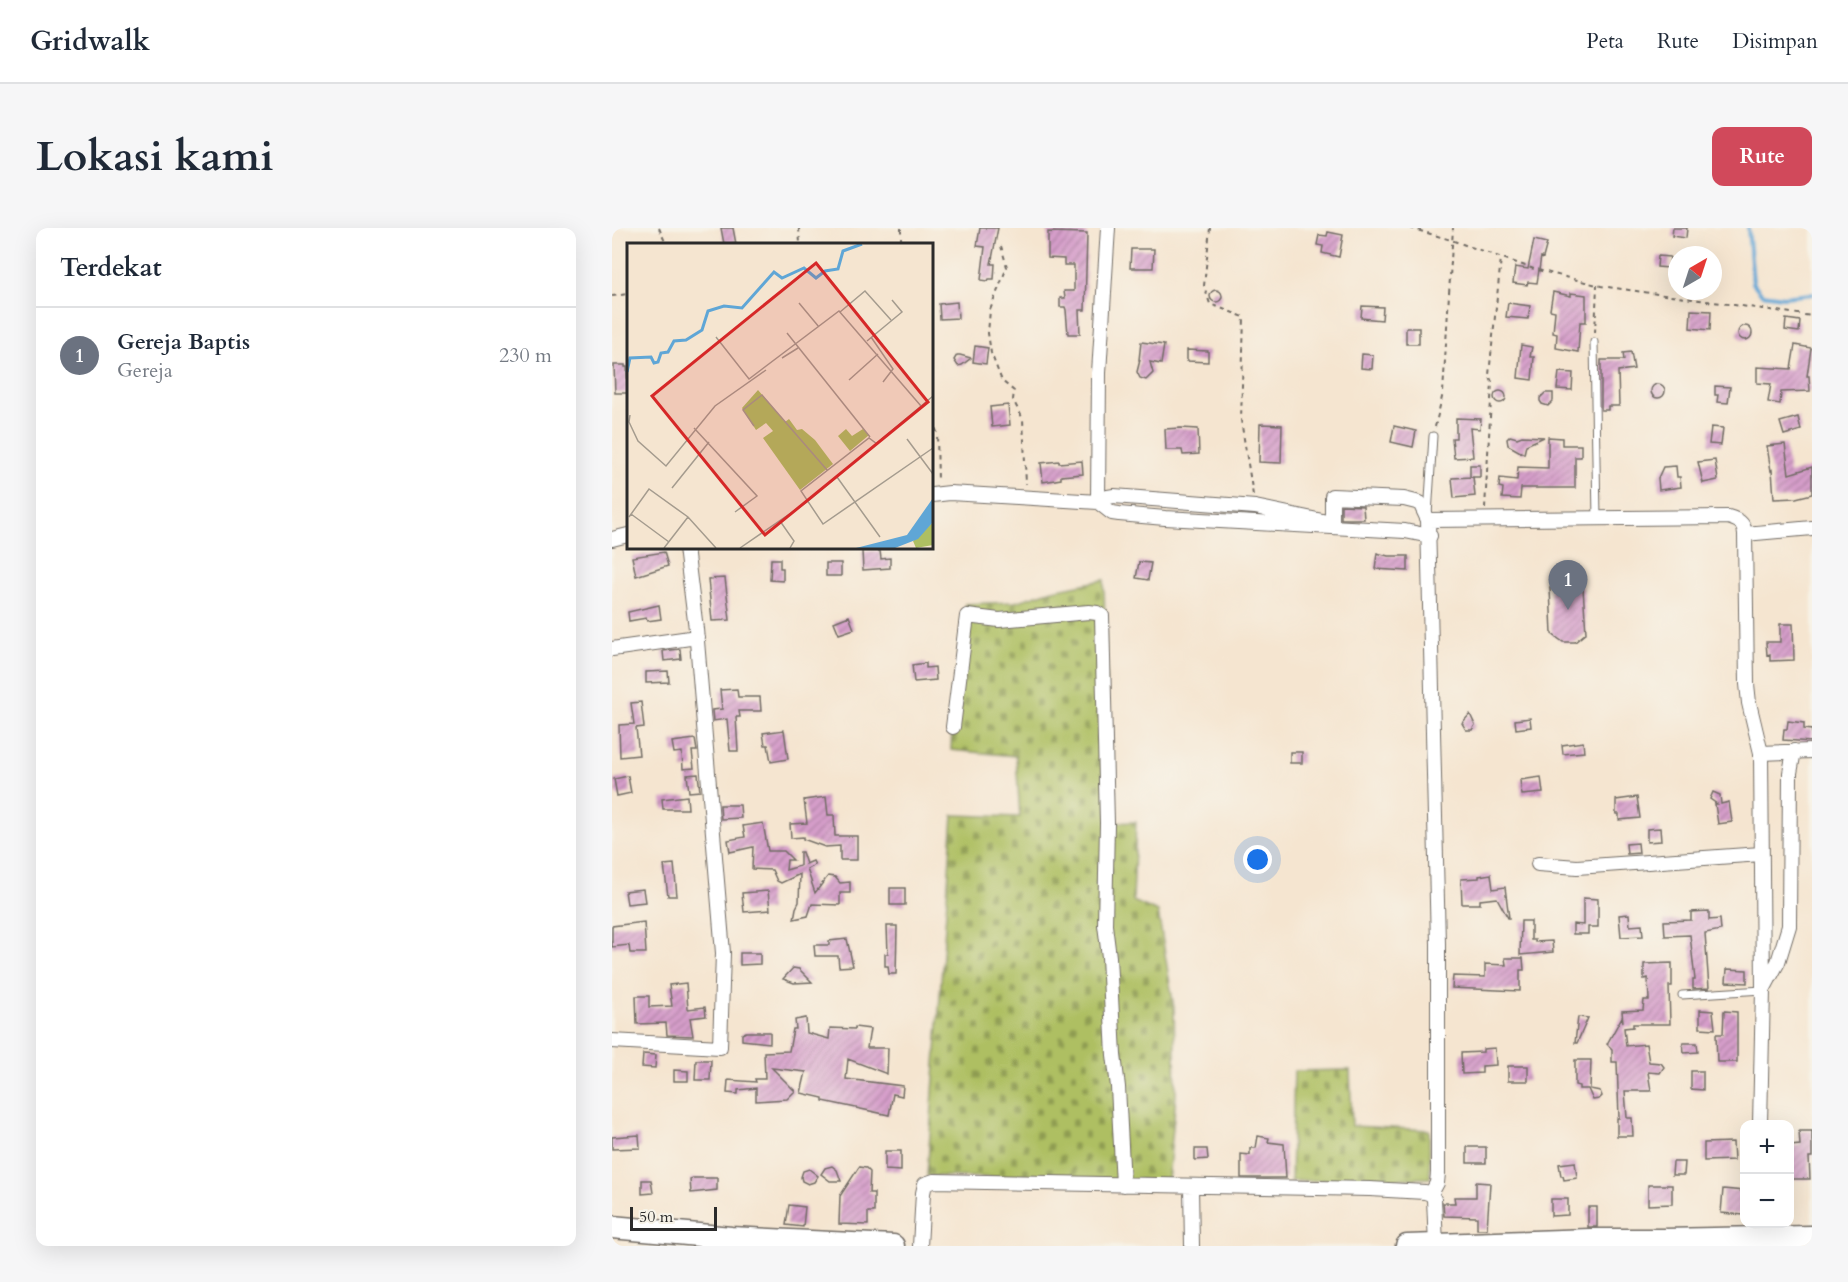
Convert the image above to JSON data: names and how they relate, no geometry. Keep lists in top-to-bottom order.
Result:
{
  "scale_bar": "50 m",
  "north": "top right",
  "page": {
    "header": "Gridwalk",
    "nav": ["Peta", "Rute", "Disimpan"],
    "buttons": "Rute",
    "title": "Lokasi kami",
    "heading": "Terdekat",
    "list": [
      {
        "mark": "1",
        "name": "Gereja Baptis",
        "note": "Gereja",
        "value": "230 m"
      }
    ],
    "pins": "1",
    "map_buttons": ["+", "−"],
    "scale": "50 m"
  }
}
